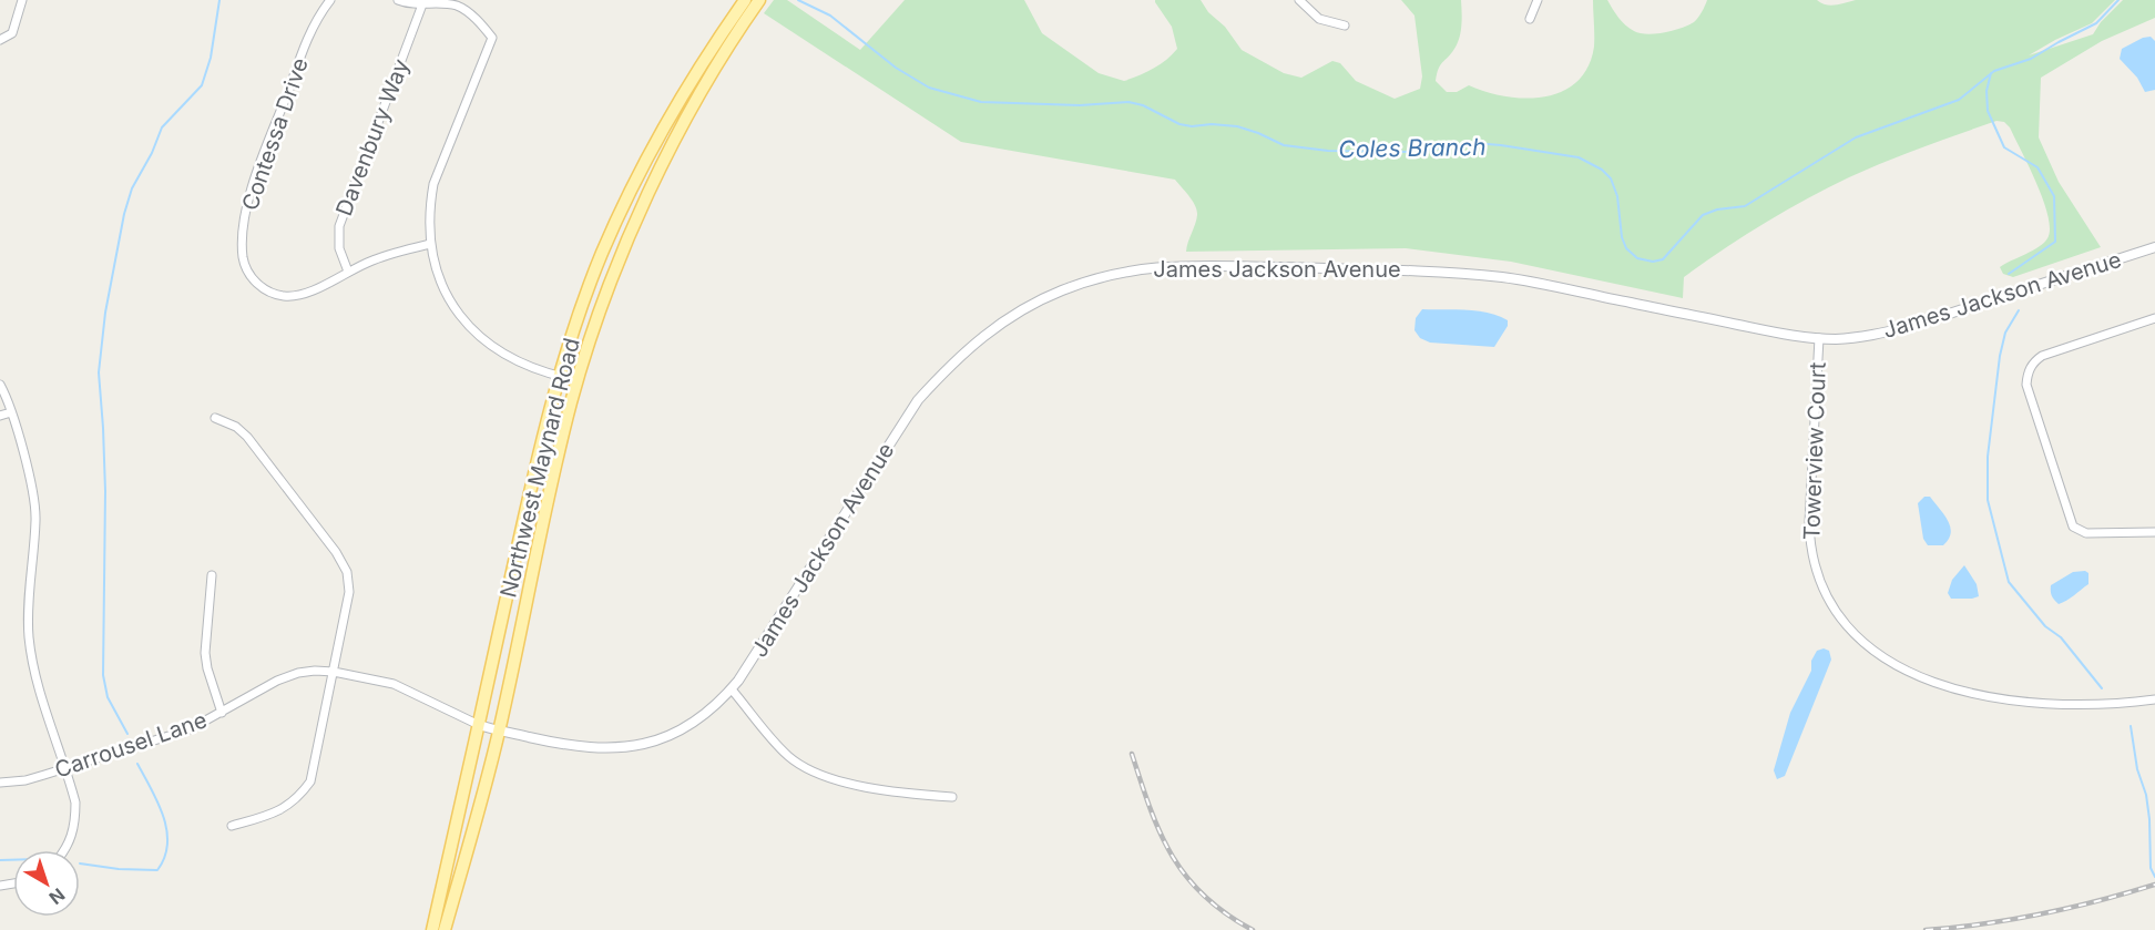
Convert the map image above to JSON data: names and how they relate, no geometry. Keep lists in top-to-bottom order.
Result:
{
  "streets": {
    "main road": ["Northwest Maynard Road"],
    "street": [
      "Contessa Drive",
      "Davenbury Way",
      "James Jackson Avenue",
      "Towerview Court",
      "Carrousel Lane"
    ]
  },
  "crossings": [
    ["Contessa Drive", "Davenbury Way"],
    ["James Jackson Avenue", "Towerview Court"],
    ["James Jackson Avenue", "Northwest Maynard Road"],
    ["James Jackson Avenue", "Carrousel Lane"],
    ["Northwest Maynard Road", "Carrousel Lane"]
  ],
  "water": ["Coles Branch"],
  "north": "bottom right"
}
